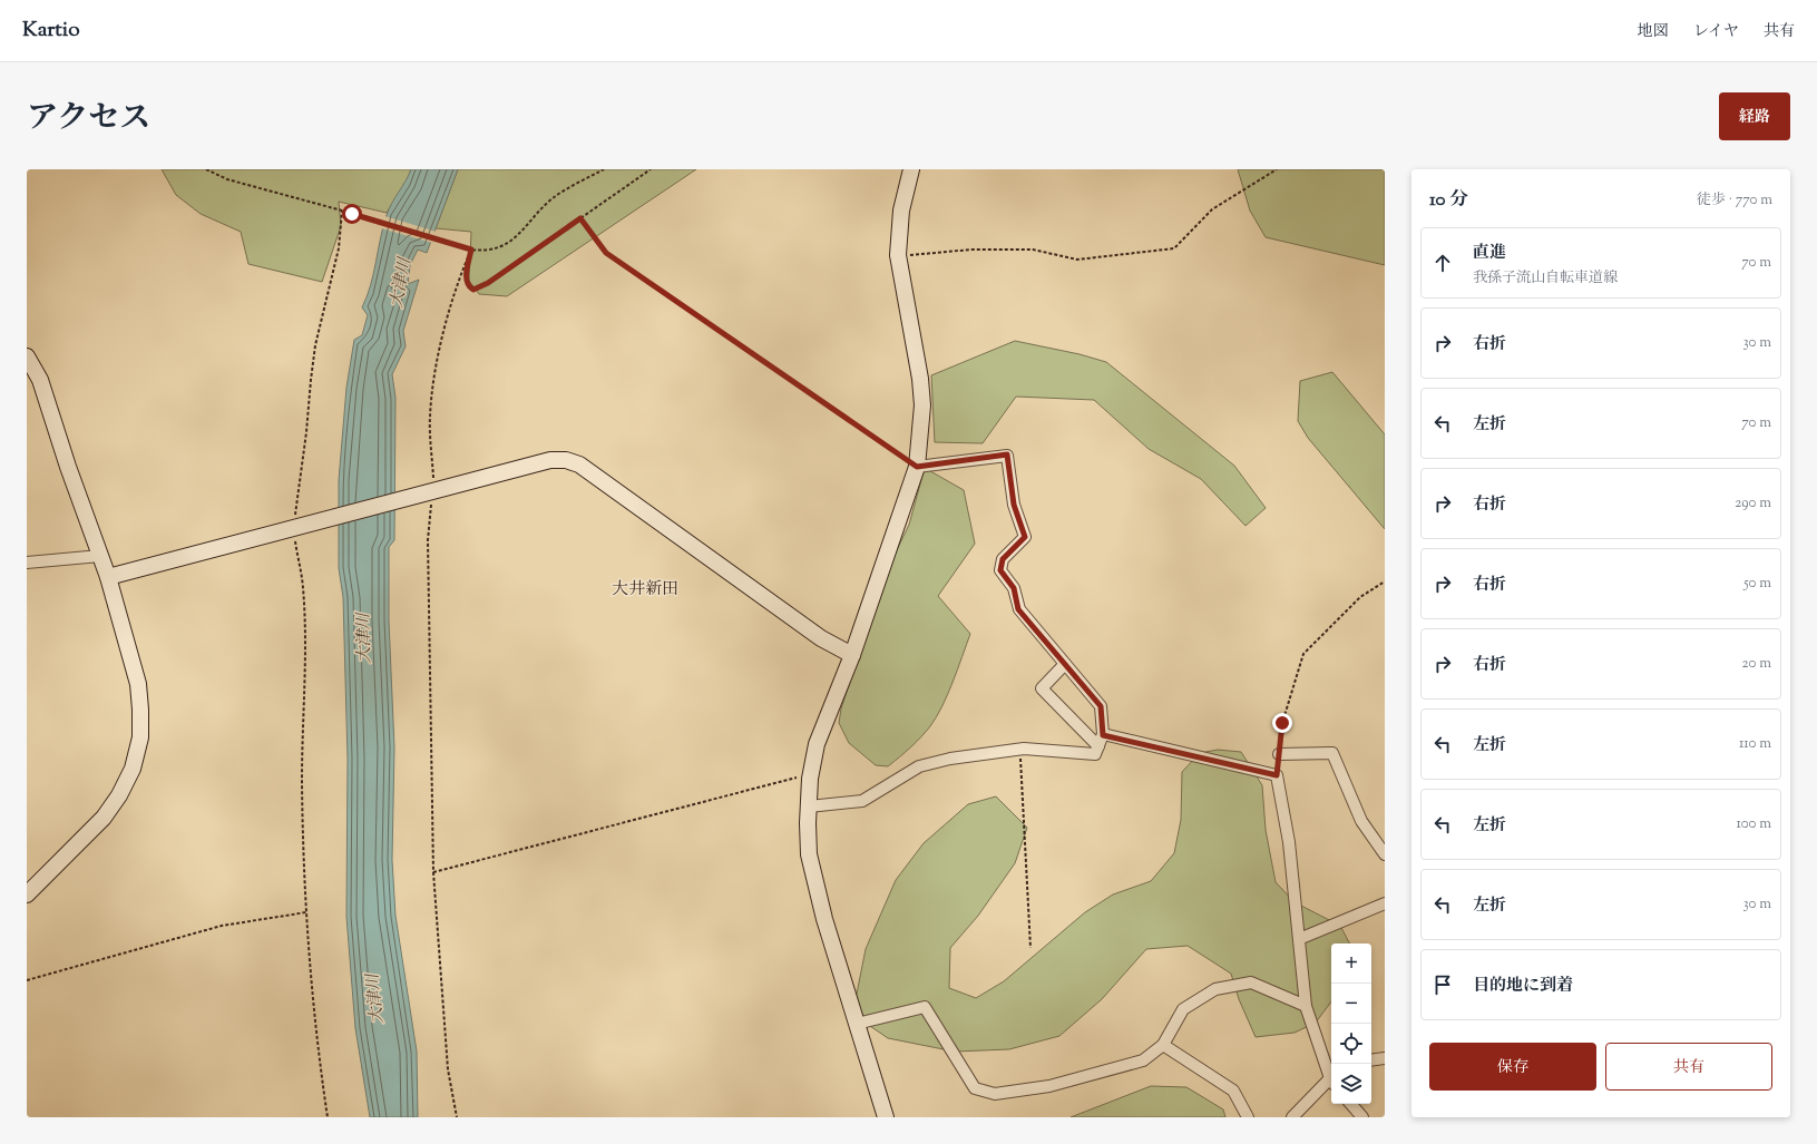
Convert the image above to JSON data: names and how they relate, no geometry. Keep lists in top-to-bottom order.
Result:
{
  "districts": ["大井新田"],
  "water": ["大津川"],
  "page": {
    "header": "Kartio",
    "nav": ["地図", "レイヤ", "共有"],
    "title": "アクセス",
    "buttons": [
      "経路",
      ["保存", "共有"]
    ],
    "heading": ["10 分", "徒歩 · 770 m"],
    "list": [
      ["直進", "我孫子流山自転車道線", "70 m"],
      ["右折", "30 m"],
      ["左折", "70 m"],
      ["右折", "290 m"],
      ["右折", "50 m"],
      ["右折", "20 m"],
      ["左折", "110 m"],
      ["左折", "100 m"],
      ["左折", "30 m"],
      "目的地に到着"
    ],
    "map_buttons": ["+", "−"]
  }
}
